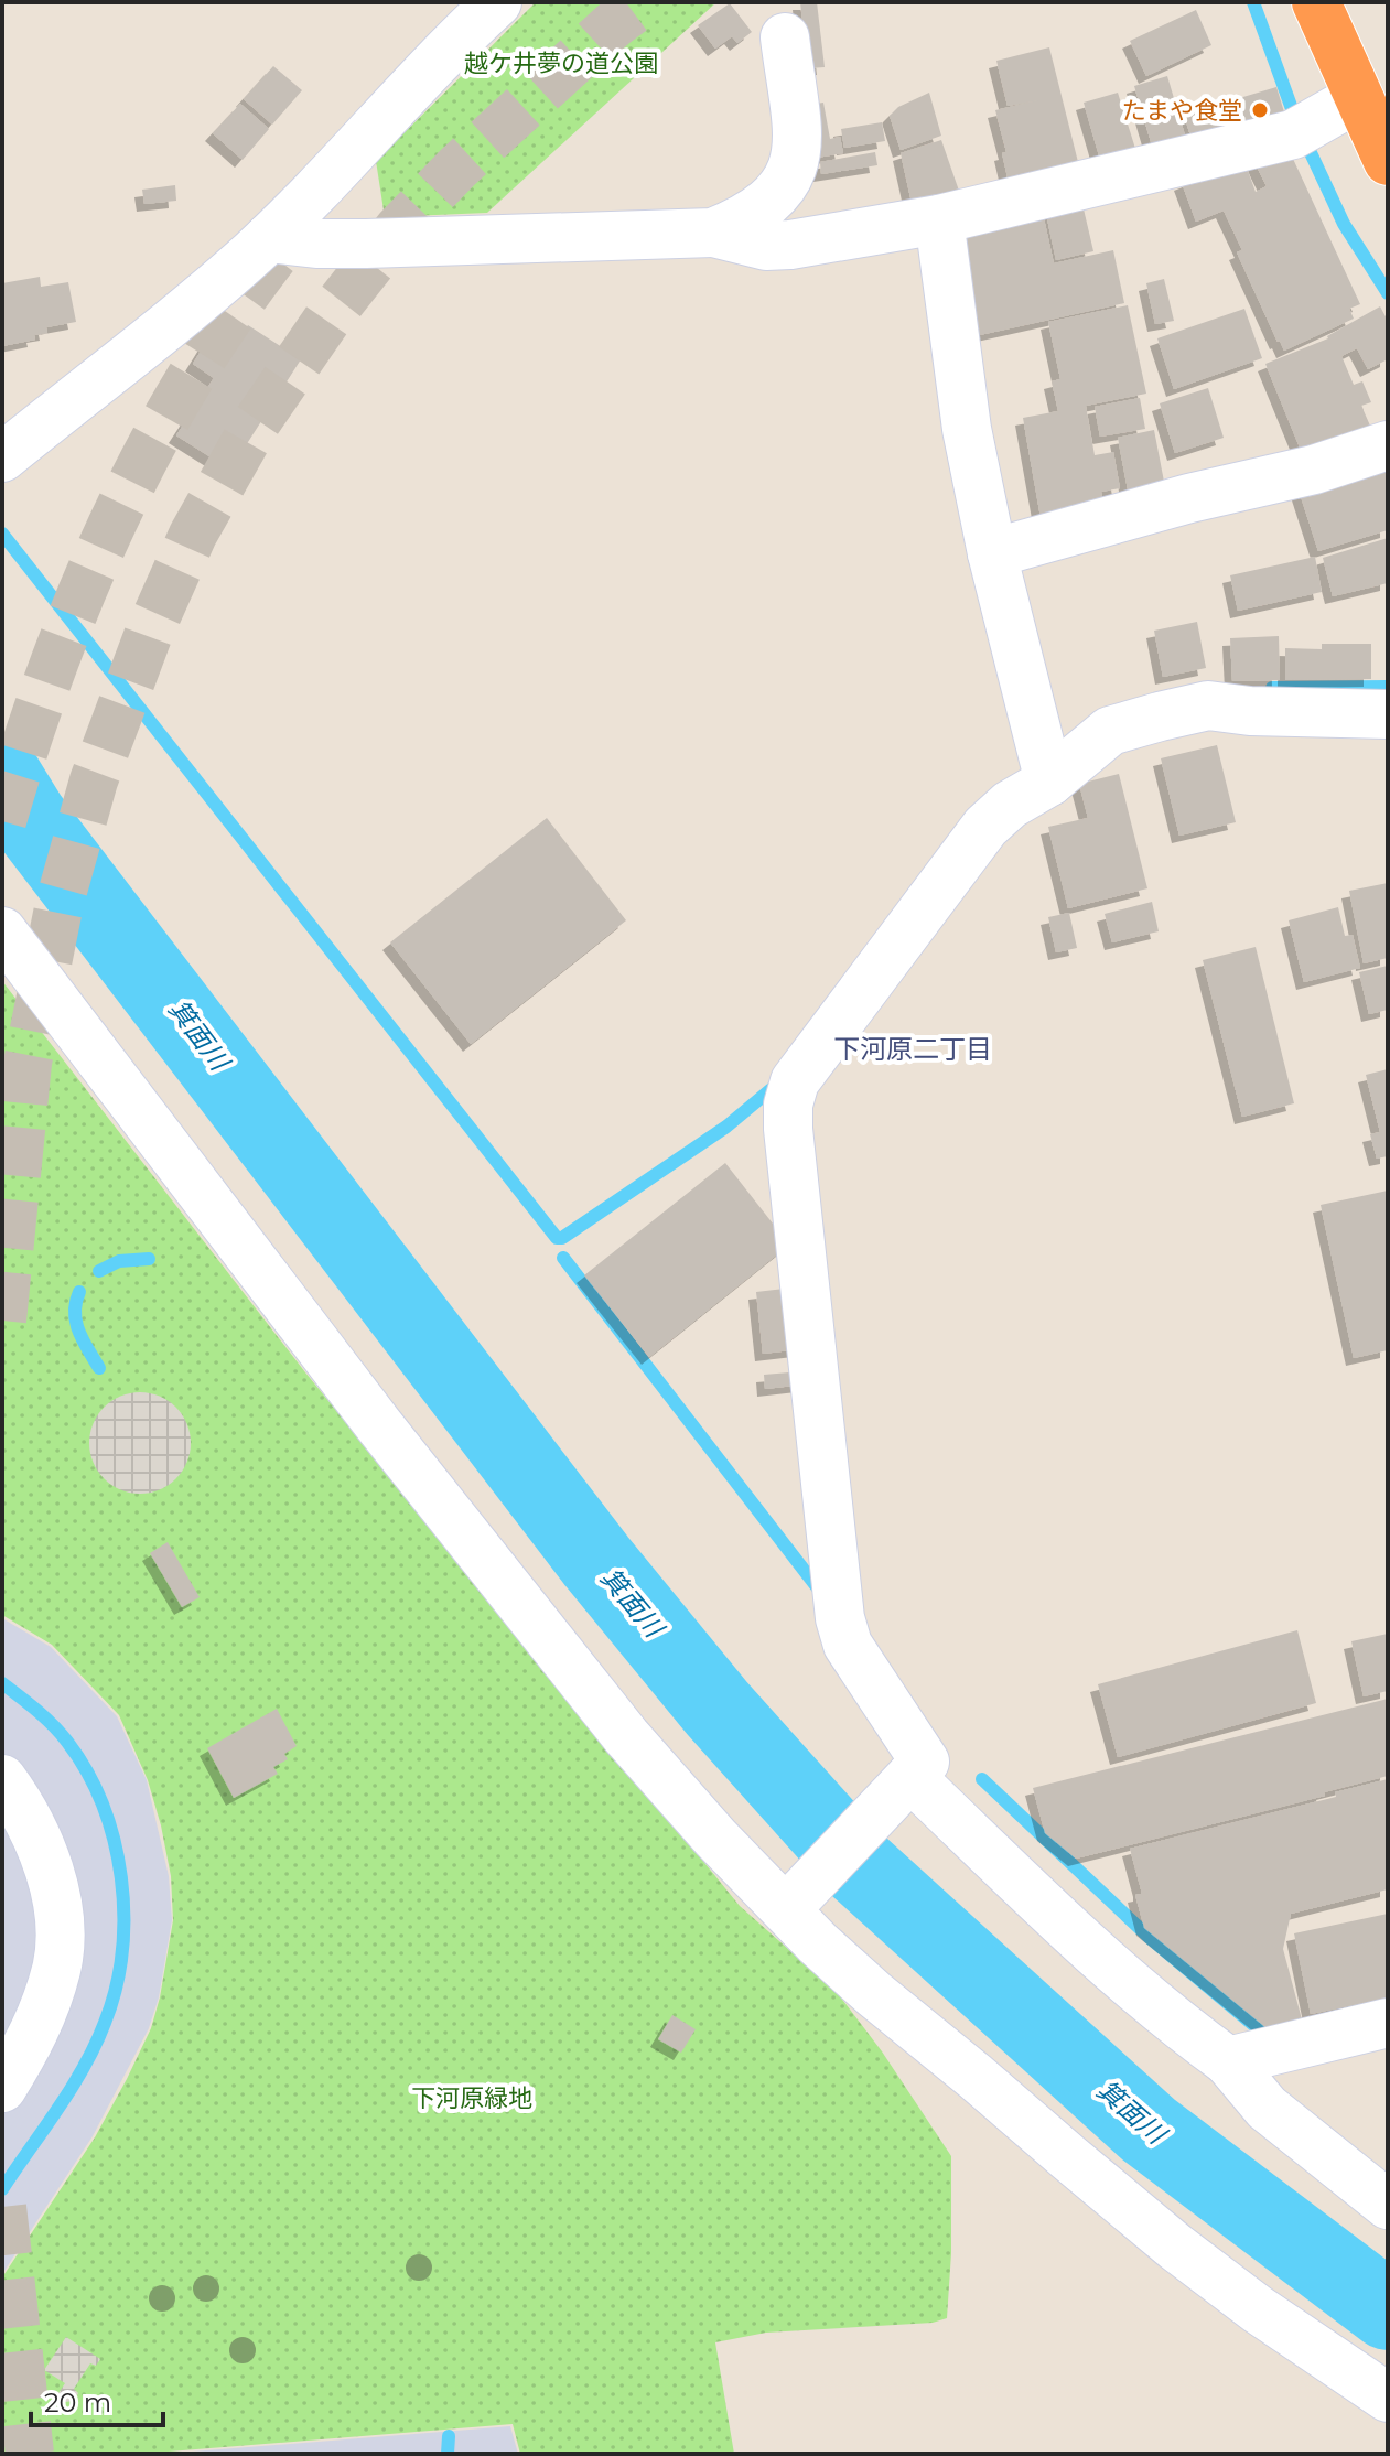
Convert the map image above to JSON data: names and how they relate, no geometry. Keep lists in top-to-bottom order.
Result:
{
  "districts": ["下河原二丁目"],
  "water": ["箕面川"],
  "parks": ["越ケ井夢の道公園", "下河原緑地"],
  "places": ["たまや食堂"],
  "scale_bar": "20 m"
}
